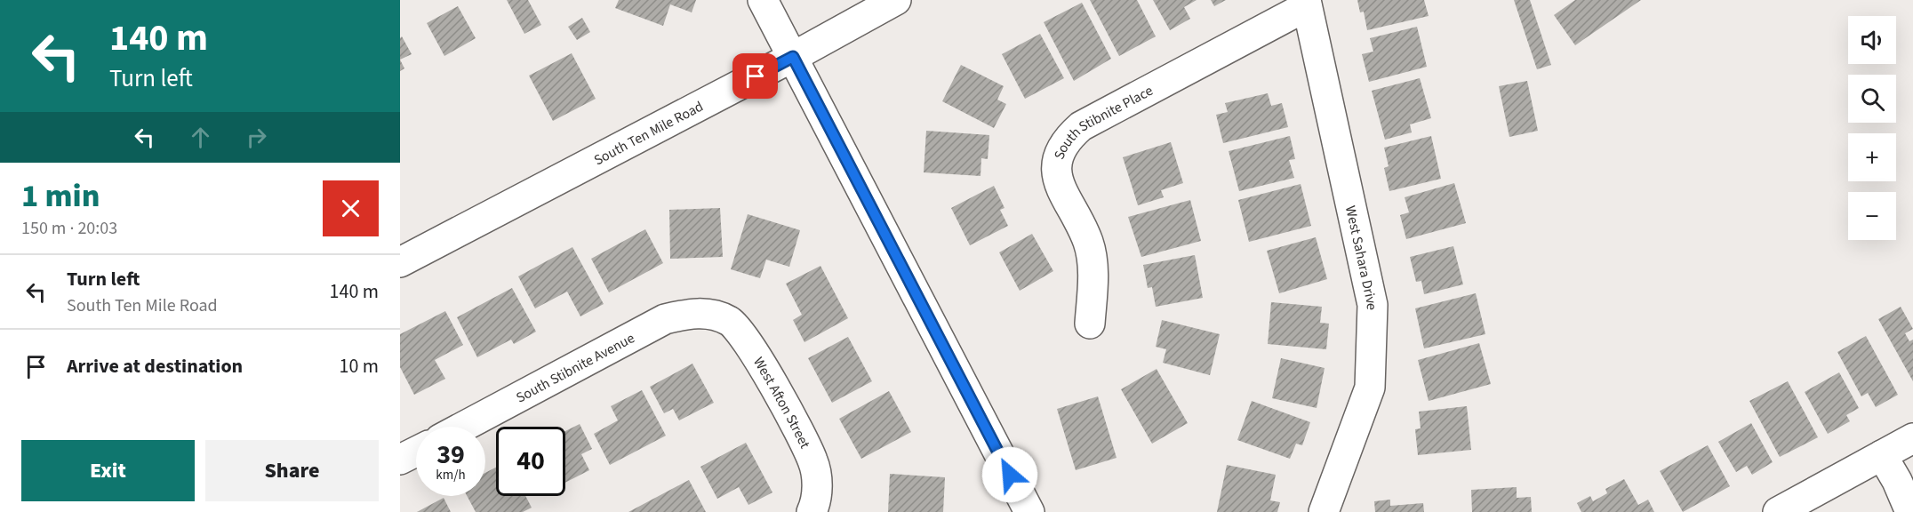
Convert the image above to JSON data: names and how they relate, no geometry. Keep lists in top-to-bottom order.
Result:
{
  "streets": {
    "street": [
      "South Stibnite Place",
      "South Ten Mile Road",
      "West Sahara Drive",
      "South Stibnite Avenue",
      "West Afton Street"
    ]
  },
  "crossings": [
    ["South Stibnite Place", "West Sahara Drive"],
    ["South Stibnite Avenue", "West Afton Street"]
  ],
  "page": {
    "turn": ["140 m", "Turn left"],
    "map_buttons": ["+", "−"],
    "heading": ["1 min", "150 m · 20:03"],
    "list": [
      {
        "name": "Turn left",
        "note": "South Ten Mile Road",
        "value": "140 m"
      },
      {
        "name": "Arrive at destination",
        "value": "10 m"
      }
    ],
    "speed": "39 km/h",
    "limit": "40",
    "buttons": ["Exit", "Share"]
  }
}
